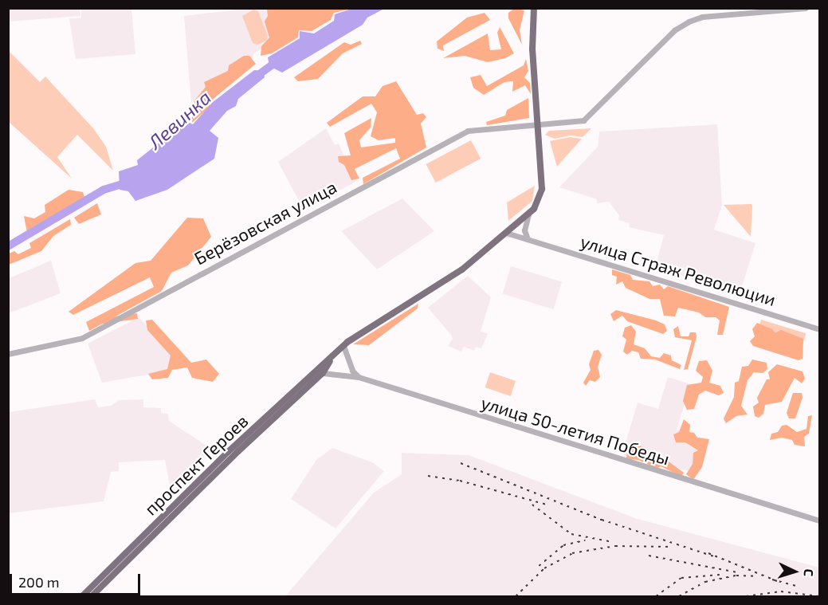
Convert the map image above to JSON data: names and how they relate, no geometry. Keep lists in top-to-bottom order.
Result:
{
  "streets": {
    "main road": ["проспект Героев"],
    "street": ["Берёзовская улица", "улица Страж Революции", "улица 50-летия Победы"]
  },
  "crossings": [
    ["Берёзовская улица", "проспект Героев"],
    ["улица Страж Революции", "проспект Героев"],
    ["улица 50-летия Победы", "проспект Героев"]
  ],
  "water": ["Левинка"],
  "scale_bar": "200 m",
  "north": "right"
}
